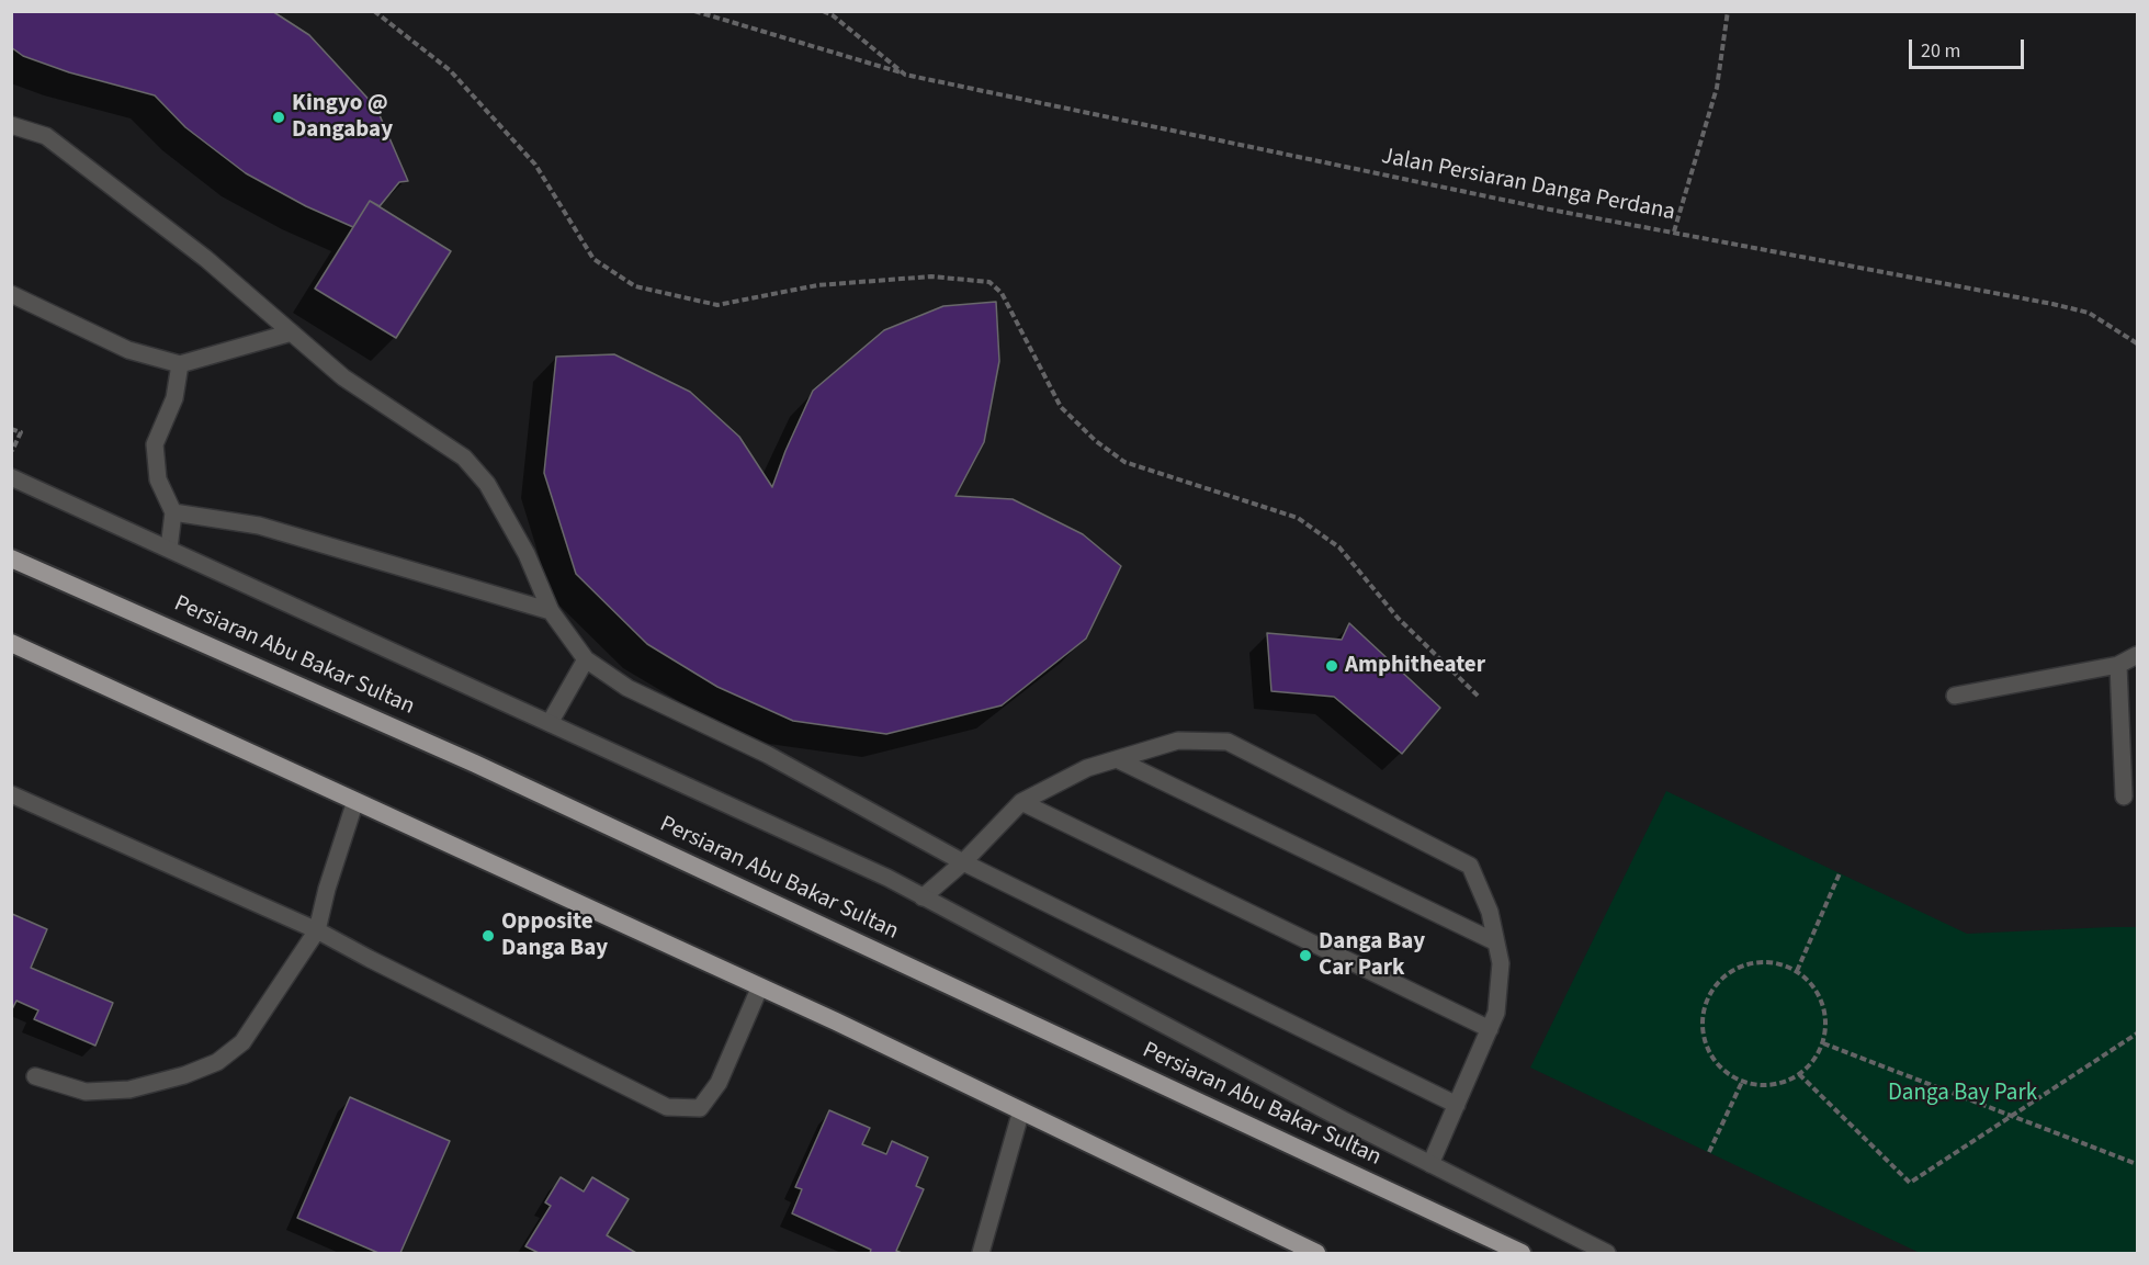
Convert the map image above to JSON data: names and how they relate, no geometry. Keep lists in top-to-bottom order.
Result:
{
  "streets": {
    "highway": ["Persiaran Abu Bakar Sultan"],
    "path": ["Jalan Persiaran Danga Perdana"]
  },
  "parks": ["Danga Bay Park"],
  "places": [
    "Kingyo @ Dangabay",
    "Amphitheater",
    "Opposite Danga Bay",
    "Danga Bay Car Park"
  ],
  "scale_bar": "20 m"
}
